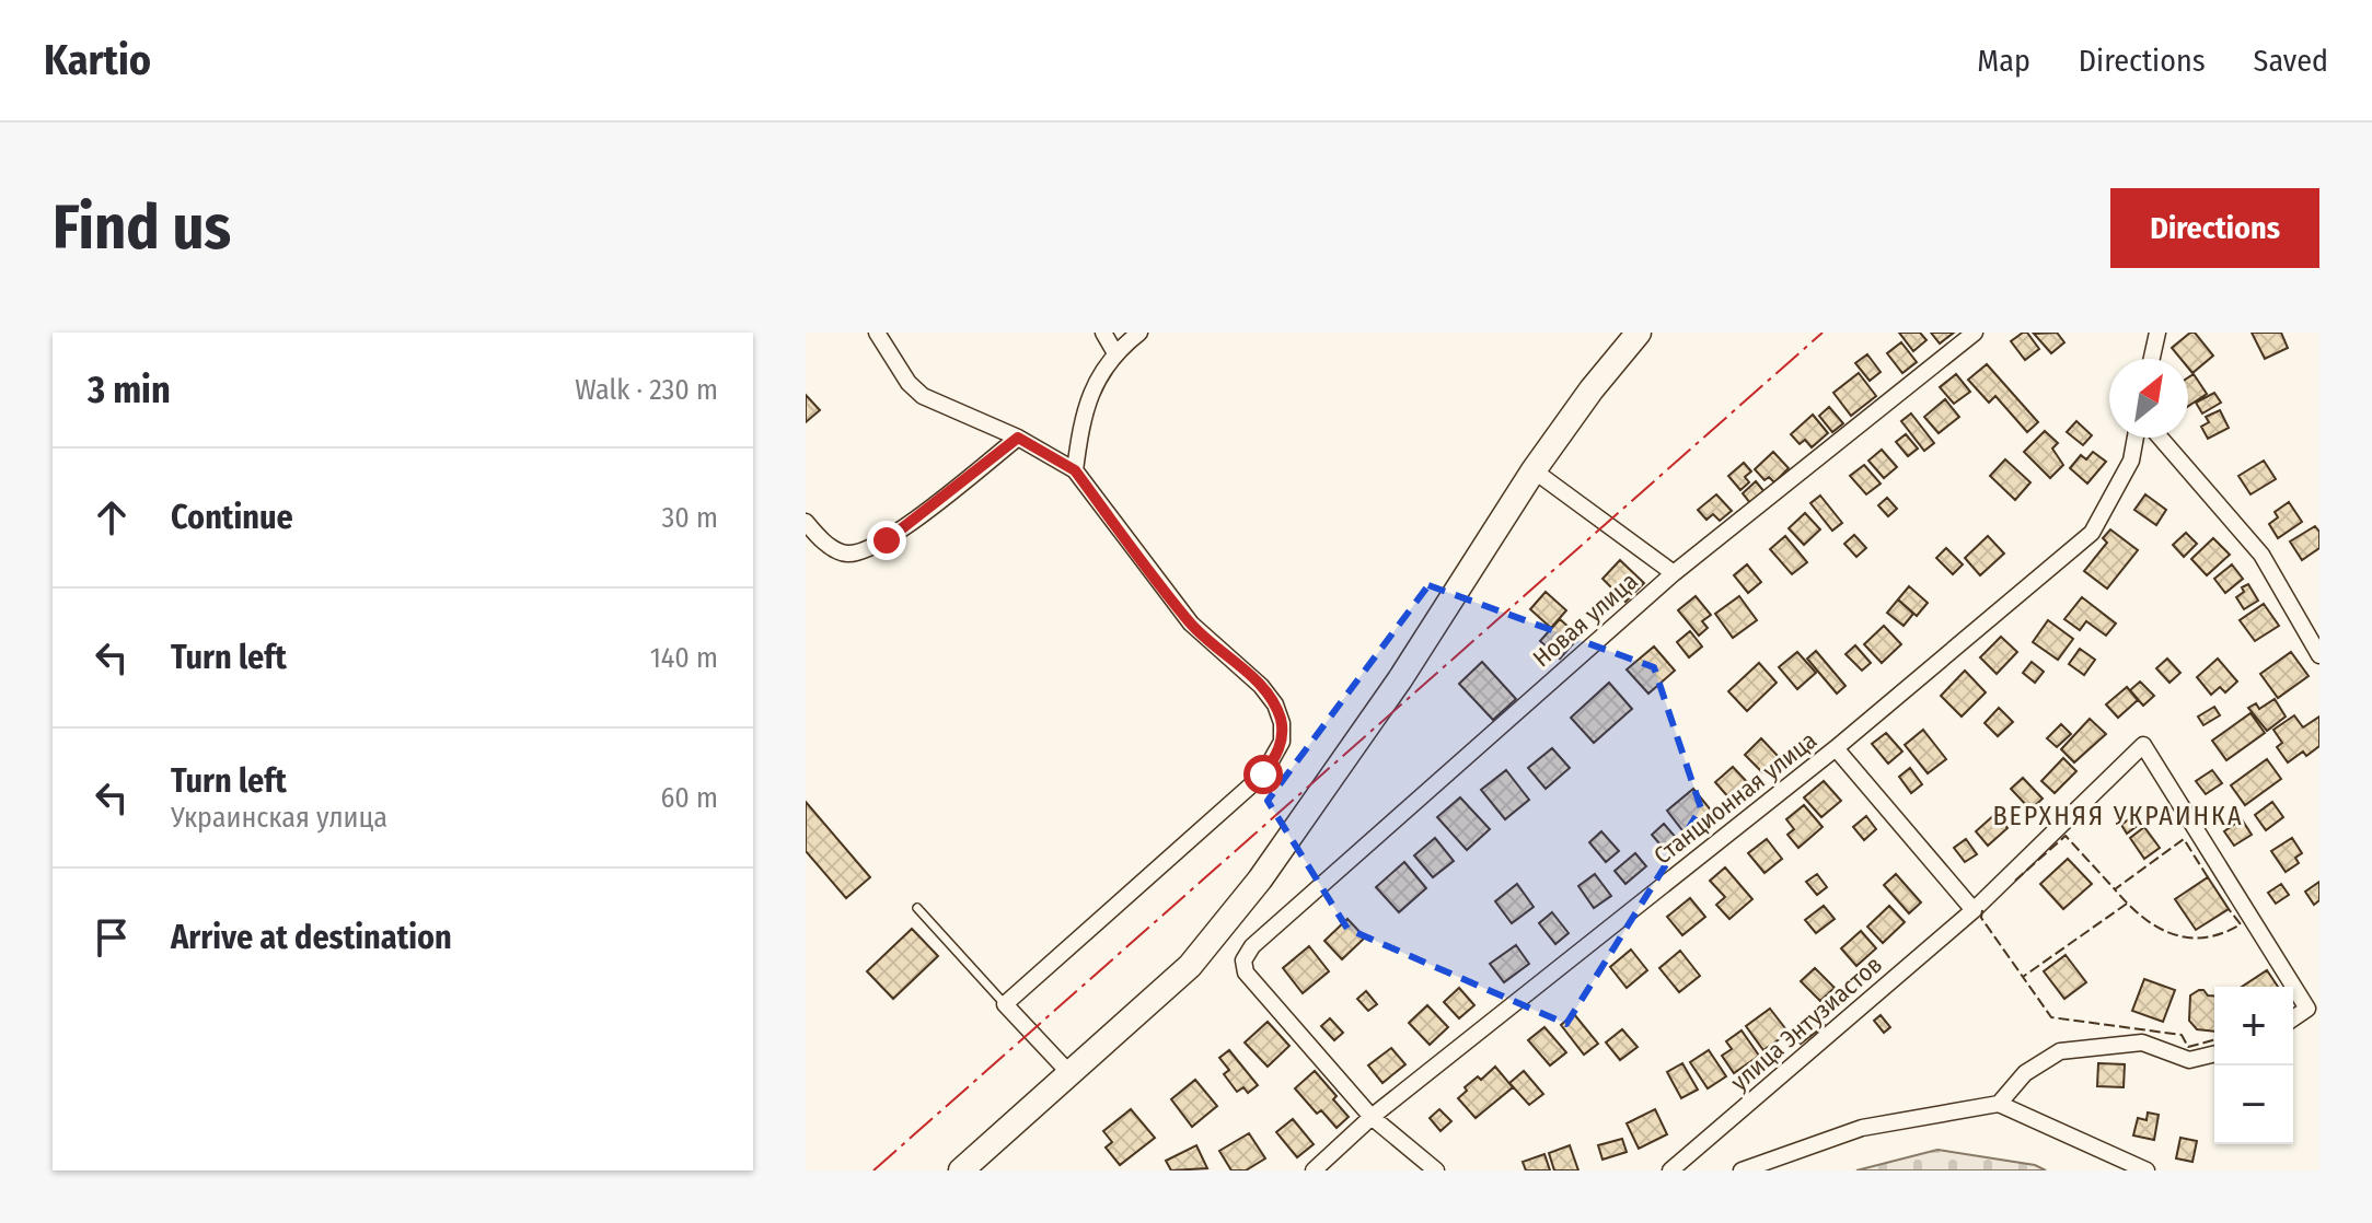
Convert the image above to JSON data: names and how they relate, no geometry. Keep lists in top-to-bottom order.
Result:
{
  "streets": {
    "street": ["Новая улица", "Станционная улица", "улица Энтузиастов"]
  },
  "crossings": [
    ["Новая улица", "Станционная улица"]
  ],
  "districts": ["ВЕРХНЯЯ УКРАИНКА"],
  "north": "top right",
  "page": {
    "header": "Kartio",
    "nav": ["Map", "Directions", "Saved"],
    "buttons": "Directions",
    "title": "Find us",
    "heading": ["3 min", "Walk · 230 m"],
    "list": [
      ["Continue", "30 m"],
      ["Turn left", "140 m"],
      ["Turn left", "Украинская улица", "60 m"],
      "Arrive at destination"
    ],
    "map_buttons": ["+", "−"]
  }
}
